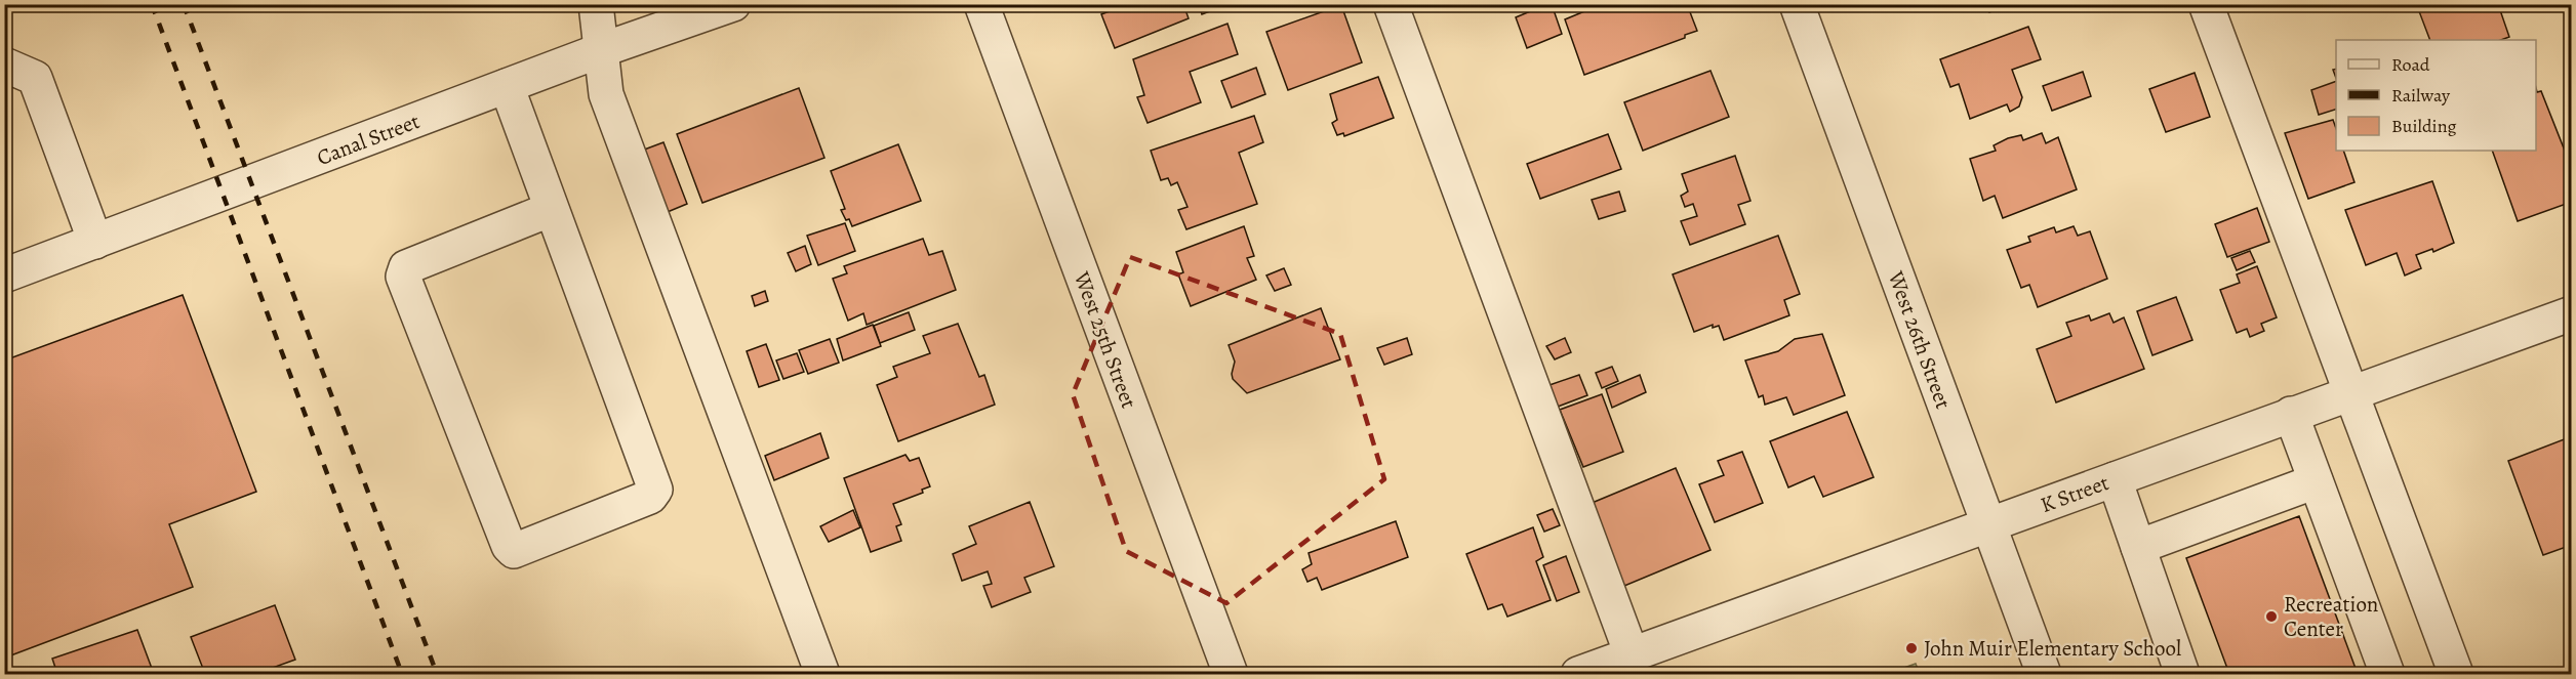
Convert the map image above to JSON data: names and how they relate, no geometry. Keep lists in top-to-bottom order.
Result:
{
  "streets": {
    "street": [
      "Canal Street",
      "West 25th Street",
      "West 26th Street",
      "K Street"
    ]
  },
  "crossings": [
    ["West 26th Street", "K Street"]
  ],
  "places": ["Recreation Center", "John Muir Elementary School"],
  "legend": ["Road", "Railway", "Building"]
}
